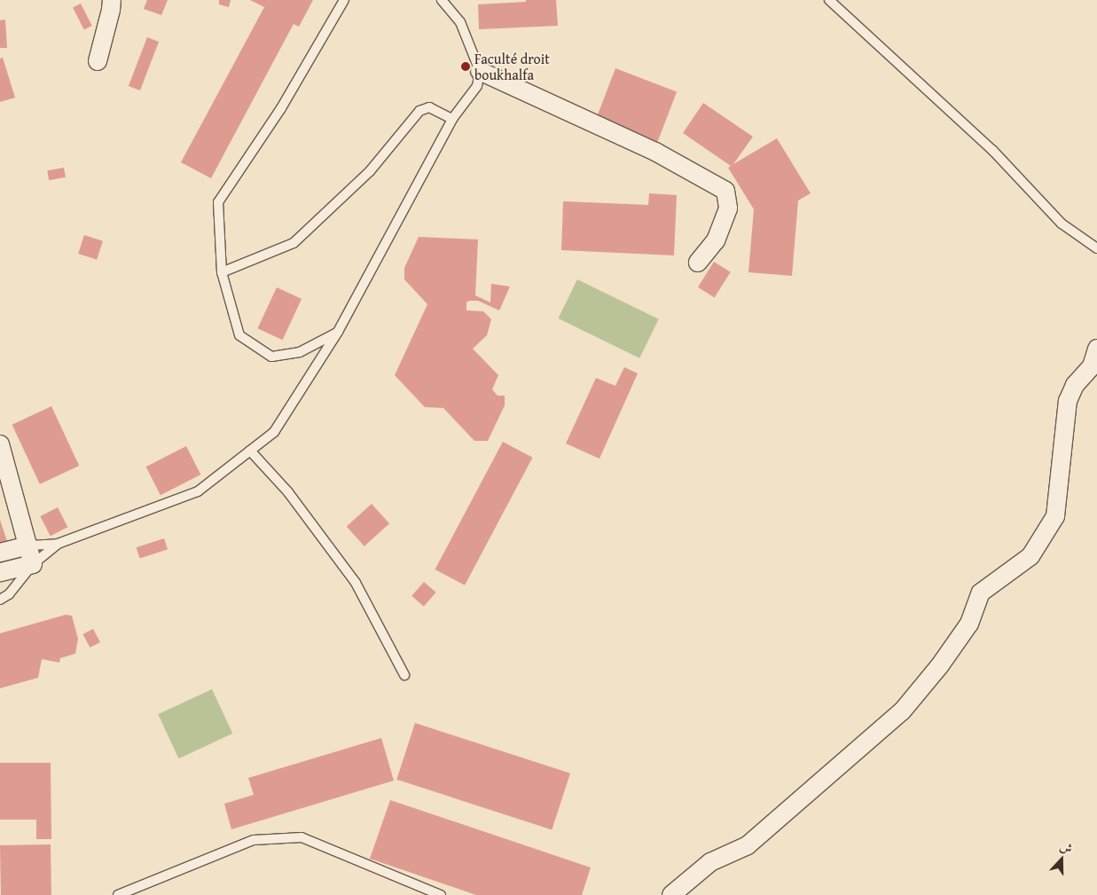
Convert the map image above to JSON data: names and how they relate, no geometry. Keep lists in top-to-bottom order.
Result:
{
  "places": ["Faculté droit boukhalfa"],
  "north": "top"
}
